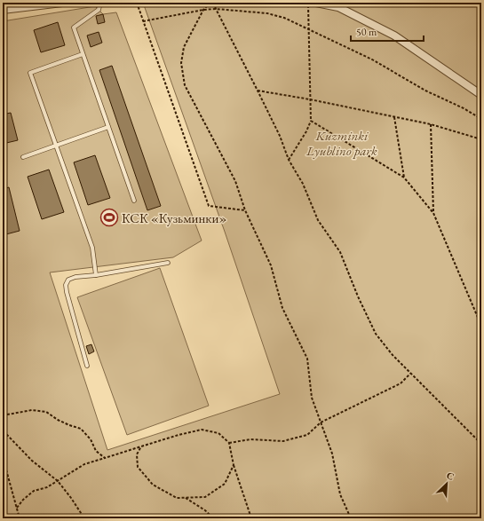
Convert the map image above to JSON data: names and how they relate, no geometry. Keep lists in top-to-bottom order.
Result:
{
  "parks": ["Kuzminki Lyublino park"],
  "places": {
    "sports": ["КСК «Кузьминки»"]
  },
  "scale_bar": "50 m",
  "north": "top right"
}
